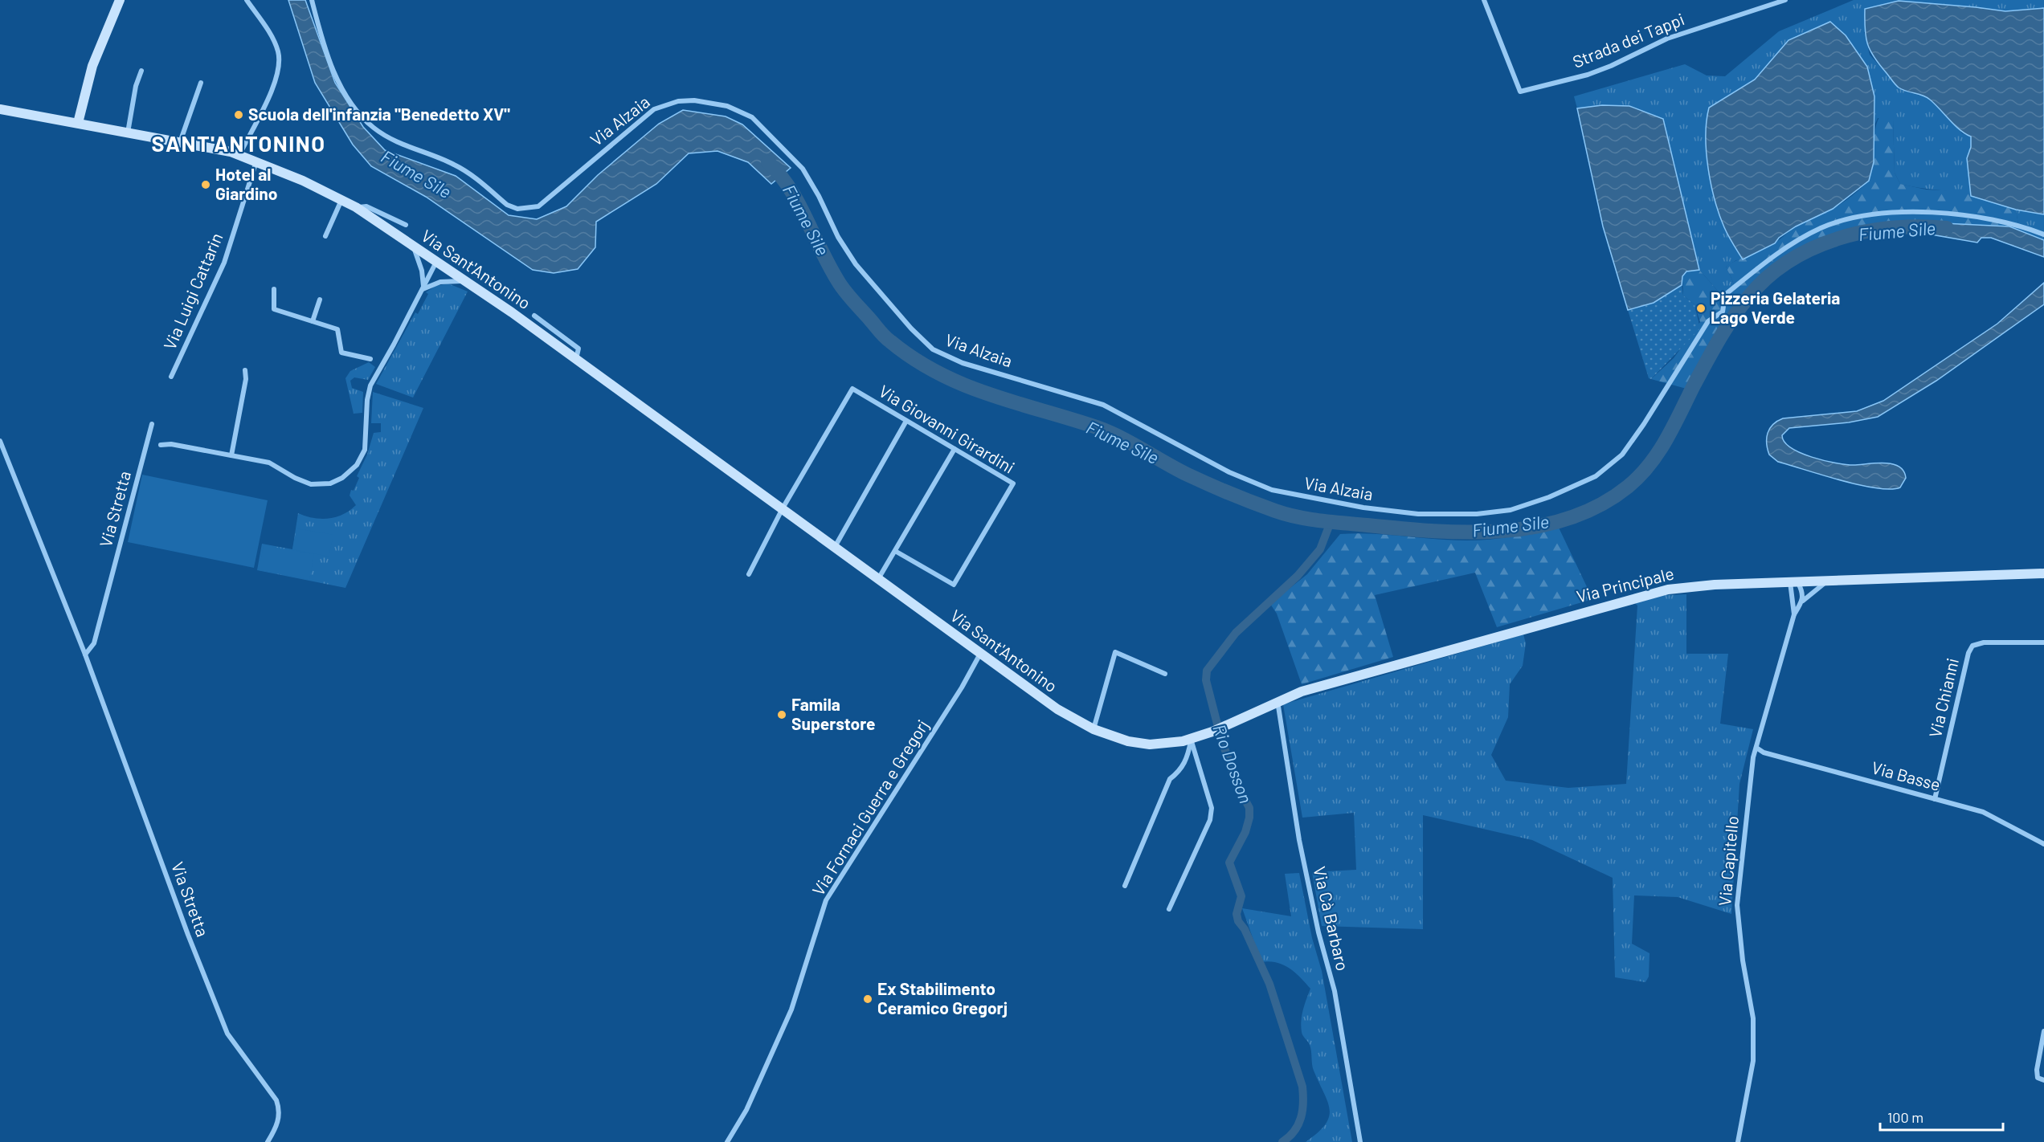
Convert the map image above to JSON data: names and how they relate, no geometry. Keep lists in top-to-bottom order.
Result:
{
  "streets": {
    "main road": ["Via Sant'Antonino", "Via Principale"],
    "street": [
      "Strada dei Tappi",
      "Via Alzaia",
      "Via Luigi Cattarin",
      "Via Giovanni Girardini",
      "Via Stretta",
      "Via Chianni",
      "Via Basse",
      "Via Fornaci Guerra e Gregorj",
      "Via Capitello",
      "Via Cà Barbaro"
    ]
  },
  "crossings": [
    ["Via Sant'Antonino", "Via Luigi Cattarin"],
    ["Via Sant'Antonino", "Via Giovanni Girardini"],
    ["Via Sant'Antonino", "Via Principale"],
    ["Via Sant'Antonino", "Via Fornaci Guerra e Gregorj"],
    ["Via Principale", "Via Capitello"],
    ["Via Principale", "Via Cà Barbaro"],
    ["Via Chianni", "Via Basse"],
    ["Via Basse", "Via Capitello"]
  ],
  "districts": ["SANT'ANTONINO"],
  "water": ["Fiume Sile", "Rio Dosson"],
  "places": [
    "Scuola dell'infanzia \"Benedetto XV\"",
    "Hotel al Giardino",
    "Pizzeria Gelateria Lago Verde",
    "Famila Superstore",
    "Ex Stabilimento Ceramico Gregorj"
  ],
  "scale_bar": "100 m"
}
